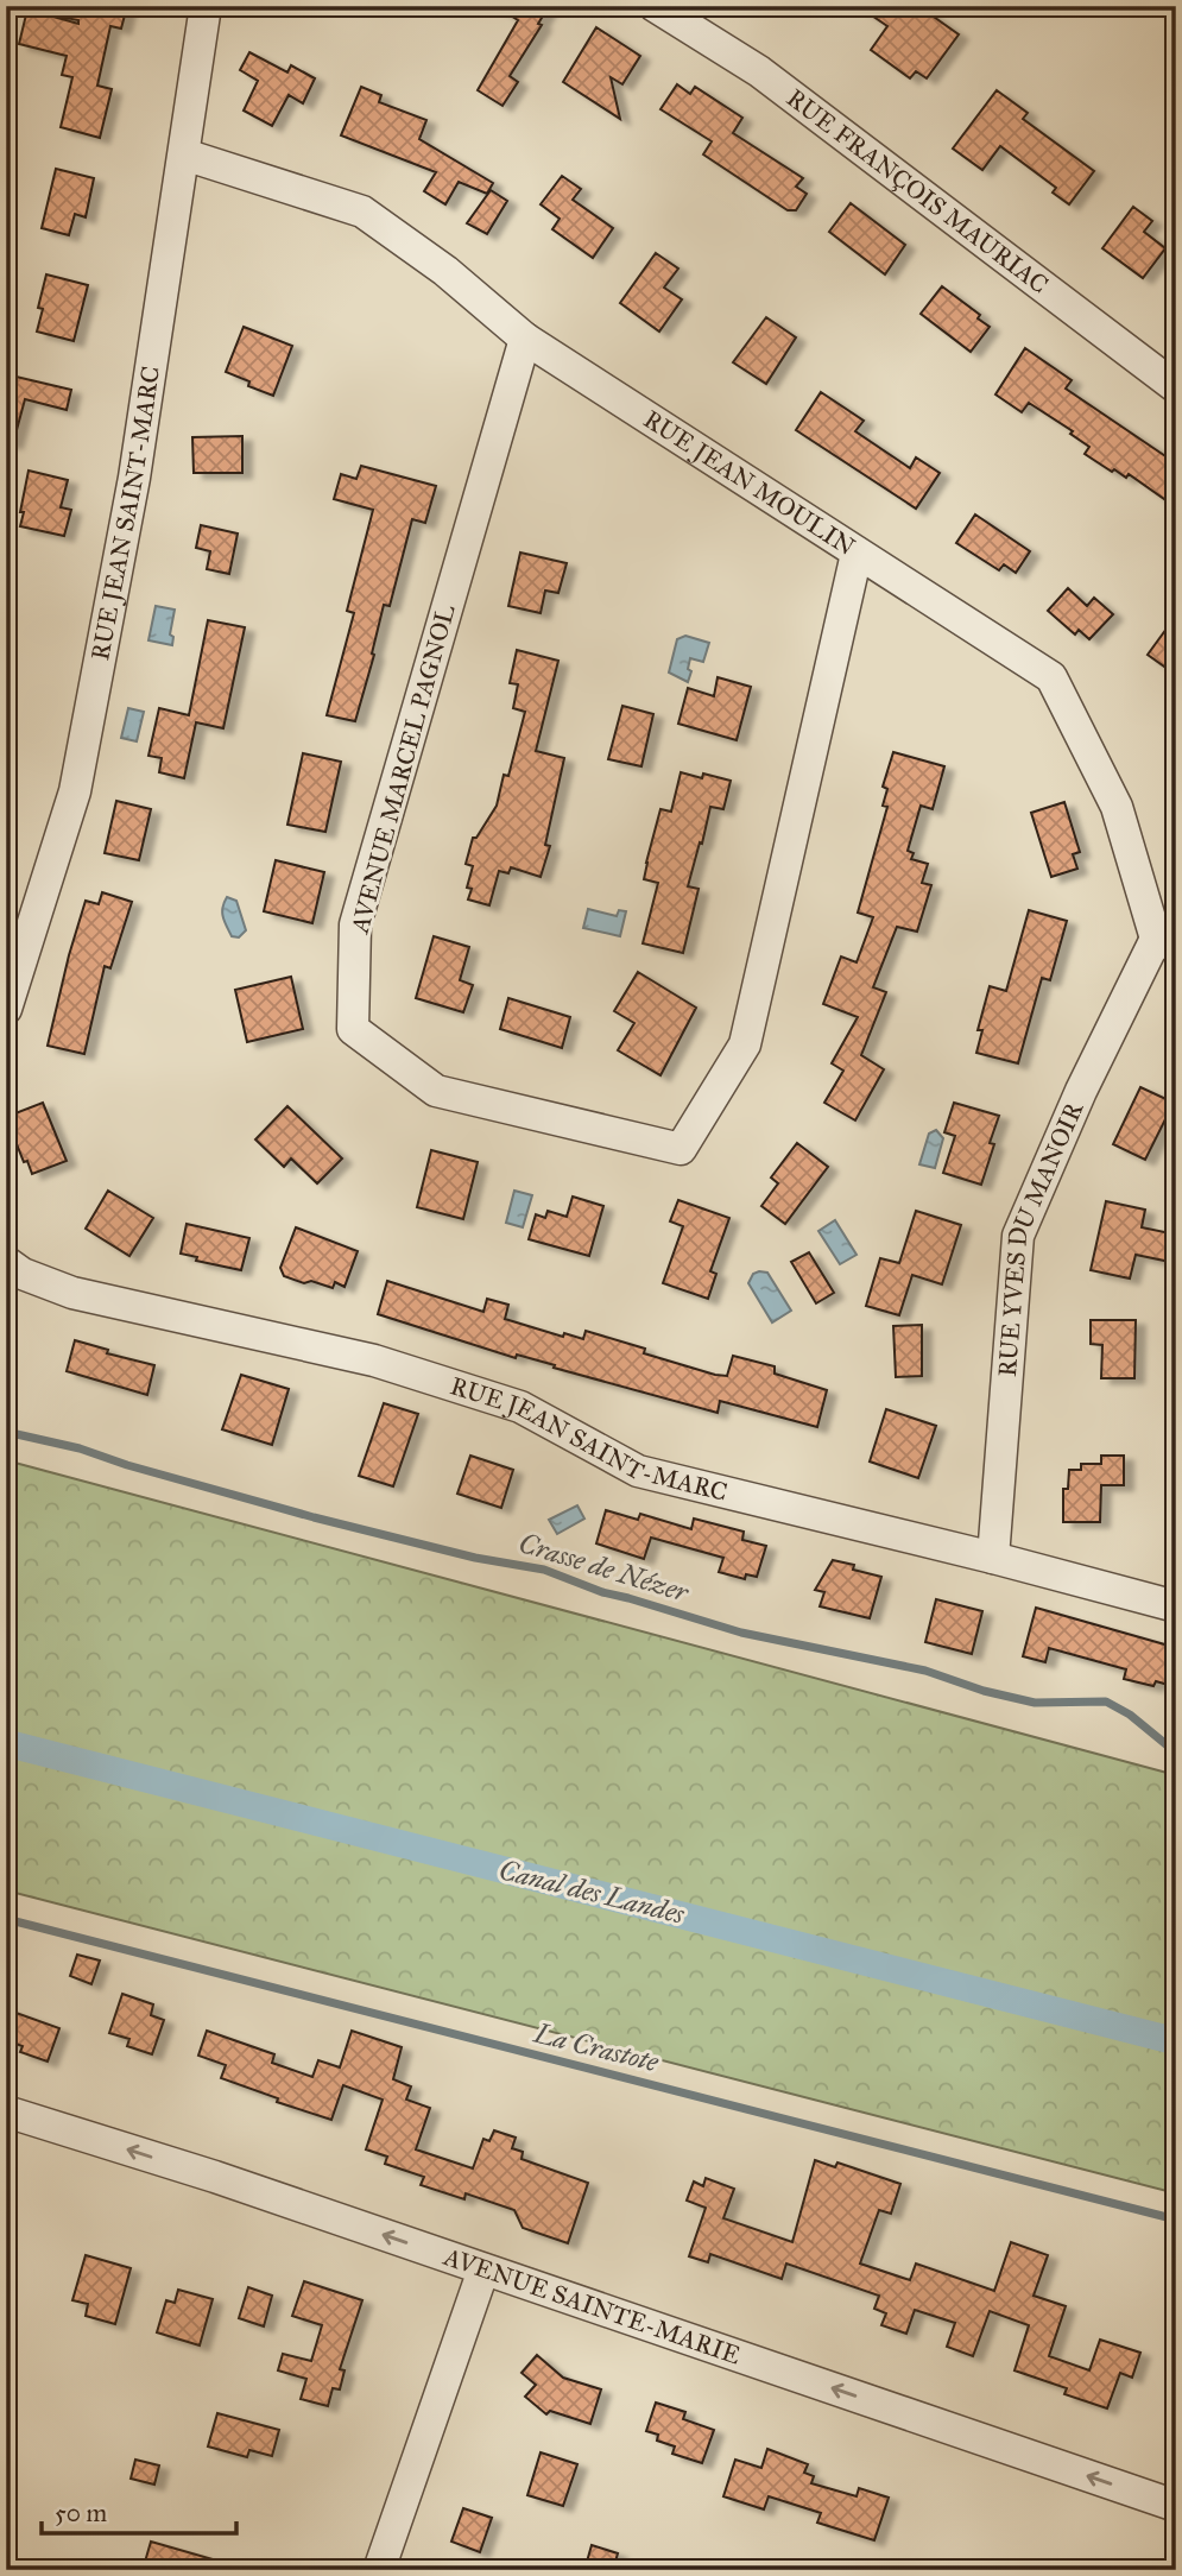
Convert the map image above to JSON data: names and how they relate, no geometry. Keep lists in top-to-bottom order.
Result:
{
  "streets": {
    "street": [
      "RUE FRANÇOIS MAURIAC",
      "RUE JEAN MOULIN",
      "RUE JEAN SAINT-MARC",
      "AVENUE MARCEL PAGNOL",
      "RUE YVES DU MANOIR",
      "AVENUE SAINTE-MARIE"
    ]
  },
  "crossings": [
    ["RUE JEAN MOULIN", "RUE JEAN SAINT-MARC"],
    ["RUE JEAN MOULIN", "AVENUE MARCEL PAGNOL"],
    ["RUE JEAN MOULIN", "RUE YVES DU MANOIR"],
    ["RUE JEAN SAINT-MARC", "RUE YVES DU MANOIR"]
  ],
  "one_way": ["AVENUE SAINTE-MARIE"],
  "water": ["Crasse de Nézer", "Canal des Landes", "La Crastote"],
  "scale_bar": "50 m"
}
